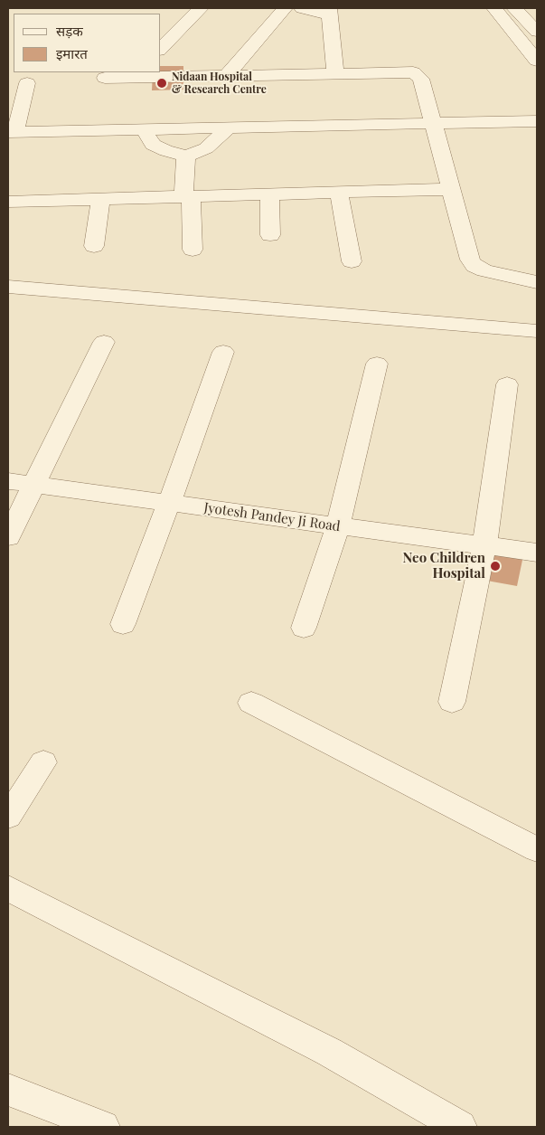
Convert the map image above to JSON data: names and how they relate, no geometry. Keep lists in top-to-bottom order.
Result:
{
  "streets": {
    "street": ["Jyotesh Pandey Ji Road"]
  },
  "places": ["Nidaan Hospital & Research Centre", "Neo Children Hospital"],
  "legend": ["सड़क", "इमारत"]
}
